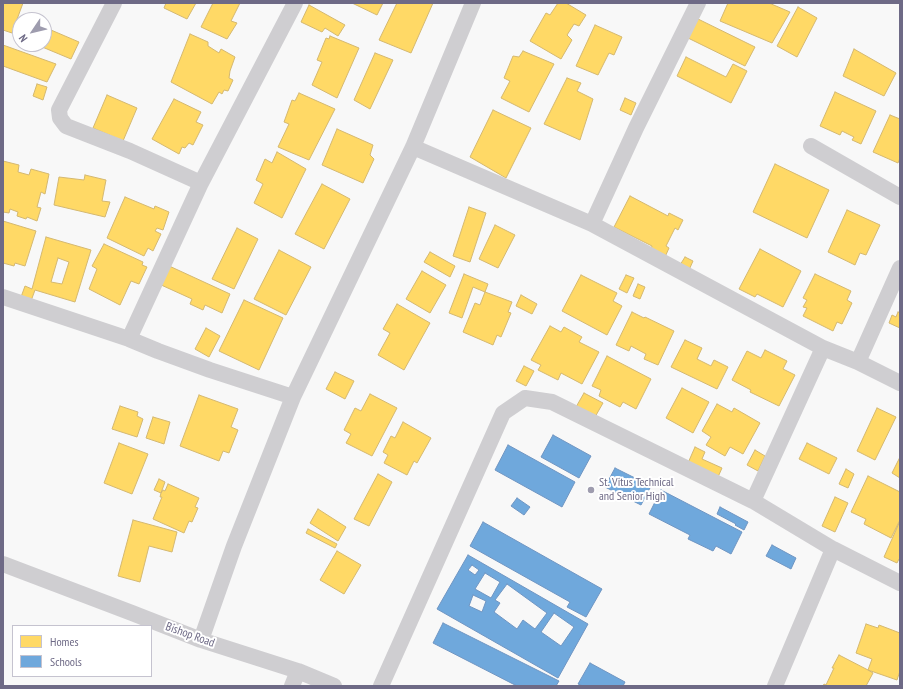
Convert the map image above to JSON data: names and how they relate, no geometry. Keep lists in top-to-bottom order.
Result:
{
  "streets": {
    "street": ["Bishop Road"]
  },
  "places": ["St. Vitus Technical and Senior High"],
  "legend": ["Homes", "Schools"],
  "north": "bottom left"
}
